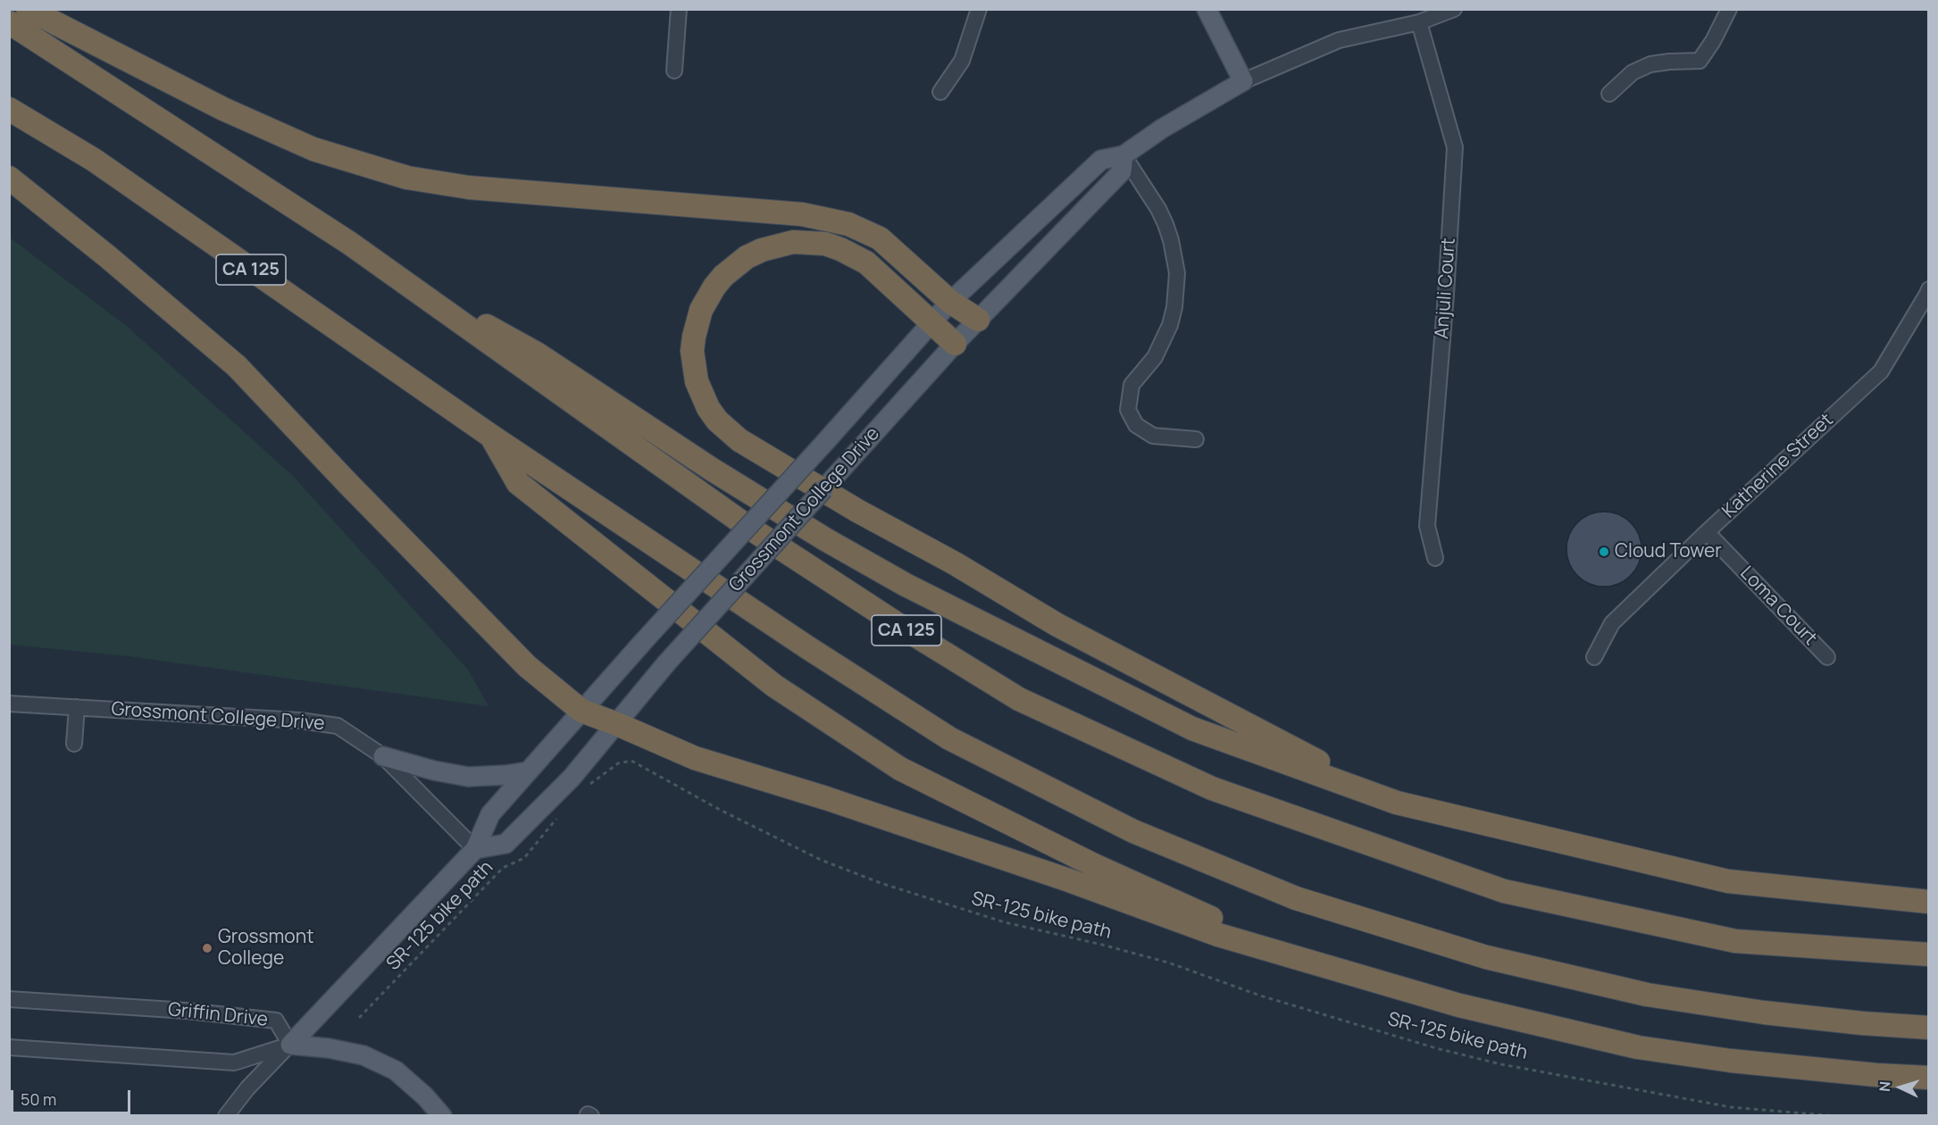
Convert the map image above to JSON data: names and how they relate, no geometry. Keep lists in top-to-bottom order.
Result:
{
  "streets": {
    "highway": ["CA 125"],
    "main road": ["Grossmont College Drive"],
    "street": [
      "Anjuli Court",
      "Katherine Street",
      "Loma Court",
      "Griffin Drive"
    ],
    "path": ["SR-125 bike path"]
  },
  "crossings": [
    ["Anjuli Court", "Grossmont College Drive"],
    ["Katherine Street", "Loma Court"],
    ["Grossmont College Drive", "Griffin Drive"]
  ],
  "places": ["Cloud Tower", "Grossmont College"],
  "scale_bar": "50 m",
  "north": "left"
}
